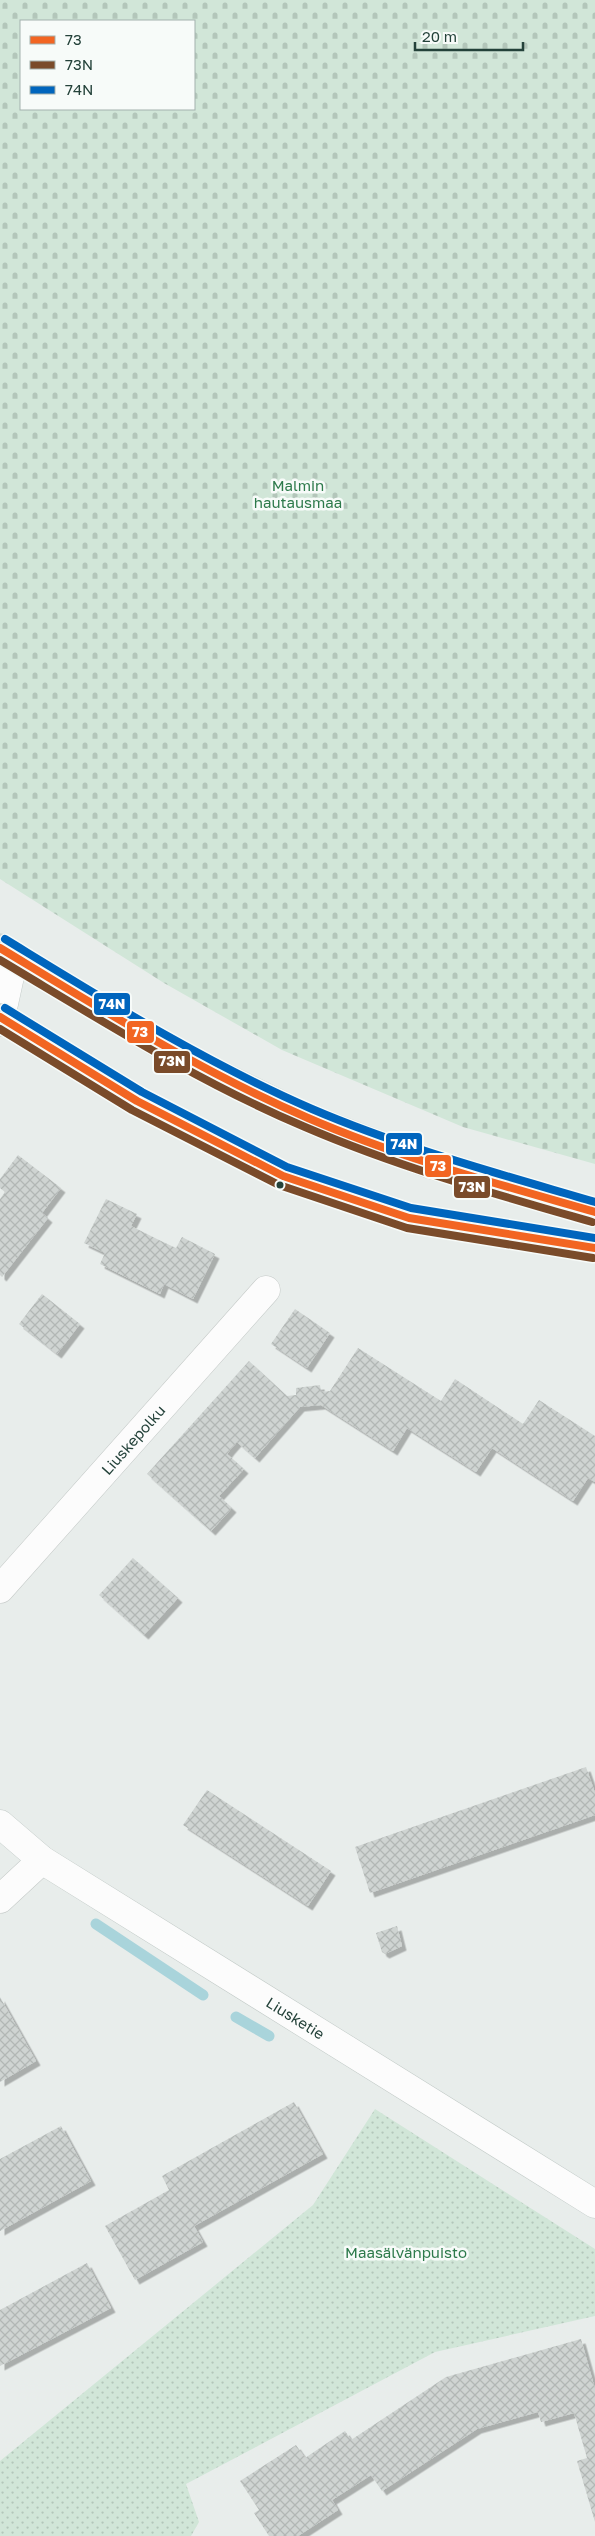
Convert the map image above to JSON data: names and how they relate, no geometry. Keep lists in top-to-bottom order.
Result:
{
  "streets": {
    "street": ["Liuskepolku", "Liusketie"]
  },
  "parks": ["Malmin hautausmaa", "Maasälvänpuisto"],
  "lines": ["transit line 74N", "transit line 73", "transit line 73N"],
  "legend": ["73", "73N", "74N"],
  "scale_bar": "20 m"
}
